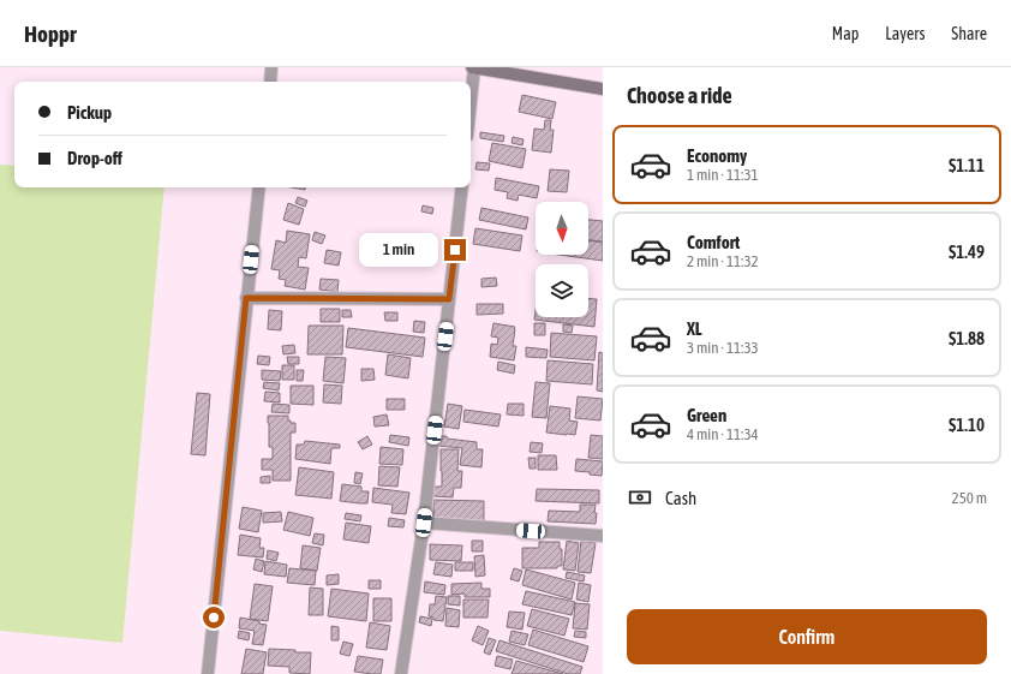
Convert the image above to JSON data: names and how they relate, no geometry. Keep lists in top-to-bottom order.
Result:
{
  "north": "bottom",
  "page": {
    "header": "Hoppr",
    "nav": ["Map", "Layers", "Share"],
    "heading": "Choose a ride",
    "banner": ["Pickup", "Drop-off"],
    "list": [
      {
        "name": "Economy",
        "note": "1 min · 11:31",
        "value": "$1.11"
      },
      {
        "name": "Comfort",
        "note": "2 min · 11:32",
        "value": "$1.49"
      },
      {
        "name": "XL",
        "note": "3 min · 11:33",
        "value": "$1.88"
      },
      {
        "name": "Green",
        "note": "4 min · 11:34",
        "value": "$1.10"
      }
    ],
    "bubble": "1 min",
    "pay": ["Cash", "250 m"],
    "buttons": "Confirm"
  }
}
